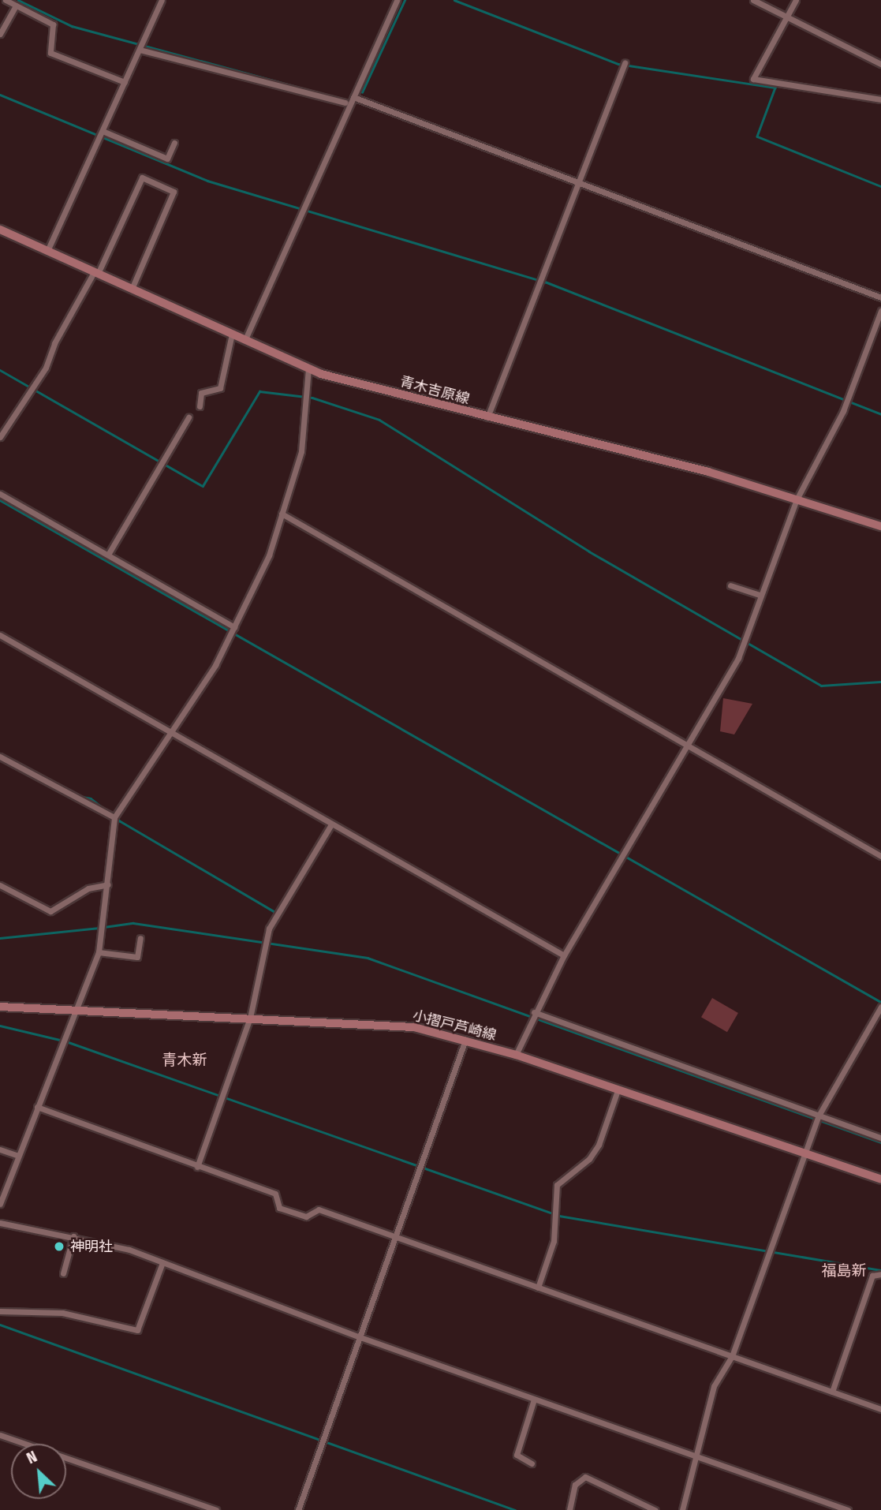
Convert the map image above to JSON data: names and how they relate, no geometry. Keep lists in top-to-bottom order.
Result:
{
  "streets": {
    "main road": ["青木吉原線", "小摺戸芦崎線"]
  },
  "districts": ["青木新", "福島新"],
  "places": ["神明社"],
  "north": "top left"
}
